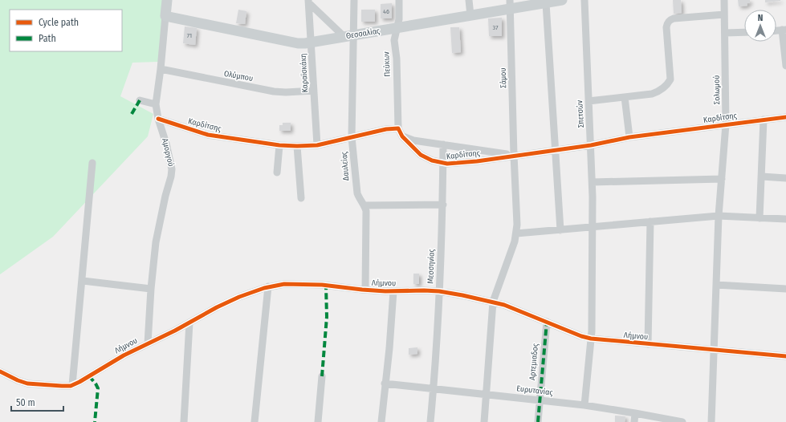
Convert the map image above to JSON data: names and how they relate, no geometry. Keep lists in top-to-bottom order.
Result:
{
  "streets": {
    "street": [
      "Θεσσαλίας",
      "Πεύκων",
      "Καραϊσκάκη",
      "Ολύμπου",
      "Σάμου",
      "Σολωμού",
      "Σπετσών",
      "Καρδίτσης",
      "Αμοργού",
      "Δαυλείας",
      "Μεσσηνίας",
      "Λήμνου",
      "Αρτεμιαδος",
      "Ευρυτανίας"
    ]
  },
  "crossings": [
    ["Θεσσαλίας", "Πεύκων"],
    ["Θεσσαλίας", "Καραϊσκάκη"],
    ["Θεσσαλίας", "Σάμου"],
    ["Θεσσαλίας", "Αμοργού"],
    ["Θεσσαλίας", "Δαυλείας"],
    ["Πεύκων", "Καρδίτσης"],
    ["Καραϊσκάκη", "Ολύμπου"],
    ["Καραϊσκάκη", "Καρδίτσης"],
    ["Ολύμπου", "Αμοργού"],
    ["Σάμου", "Καρδίτσης"],
    ["Σάμου", "Λήμνου"],
    ["Σάμου", "Ευρυτανίας"],
    ["Σολωμού", "Καρδίτσης"],
    ["Σολωμού", "Λήμνου"],
    ["Σπετσών", "Καρδίτσης"],
    ["Σπετσών", "Λήμνου"],
    ["Σπετσών", "Ευρυτανίας"],
    ["Καρδίτσης", "Αμοργού"],
    ["Καρδίτσης", "Δαυλείας"],
    ["Καρδίτσης", "Μεσσηνίας"],
    ["Αμοργού", "Λήμνου"],
    ["Δαυλείας", "Λήμνου"],
    ["Μεσσηνίας", "Λήμνου"],
    ["Μεσσηνίας", "Ευρυτανίας"],
    ["Λήμνου", "Αρτεμιαδος"],
    ["Αρτεμιαδος", "Ευρυτανίας"]
  ],
  "house_numbers": ["46", "37", "71"],
  "legend": ["Cycle path", "Path"],
  "scale_bar": "50 m",
  "north": "top"
}
